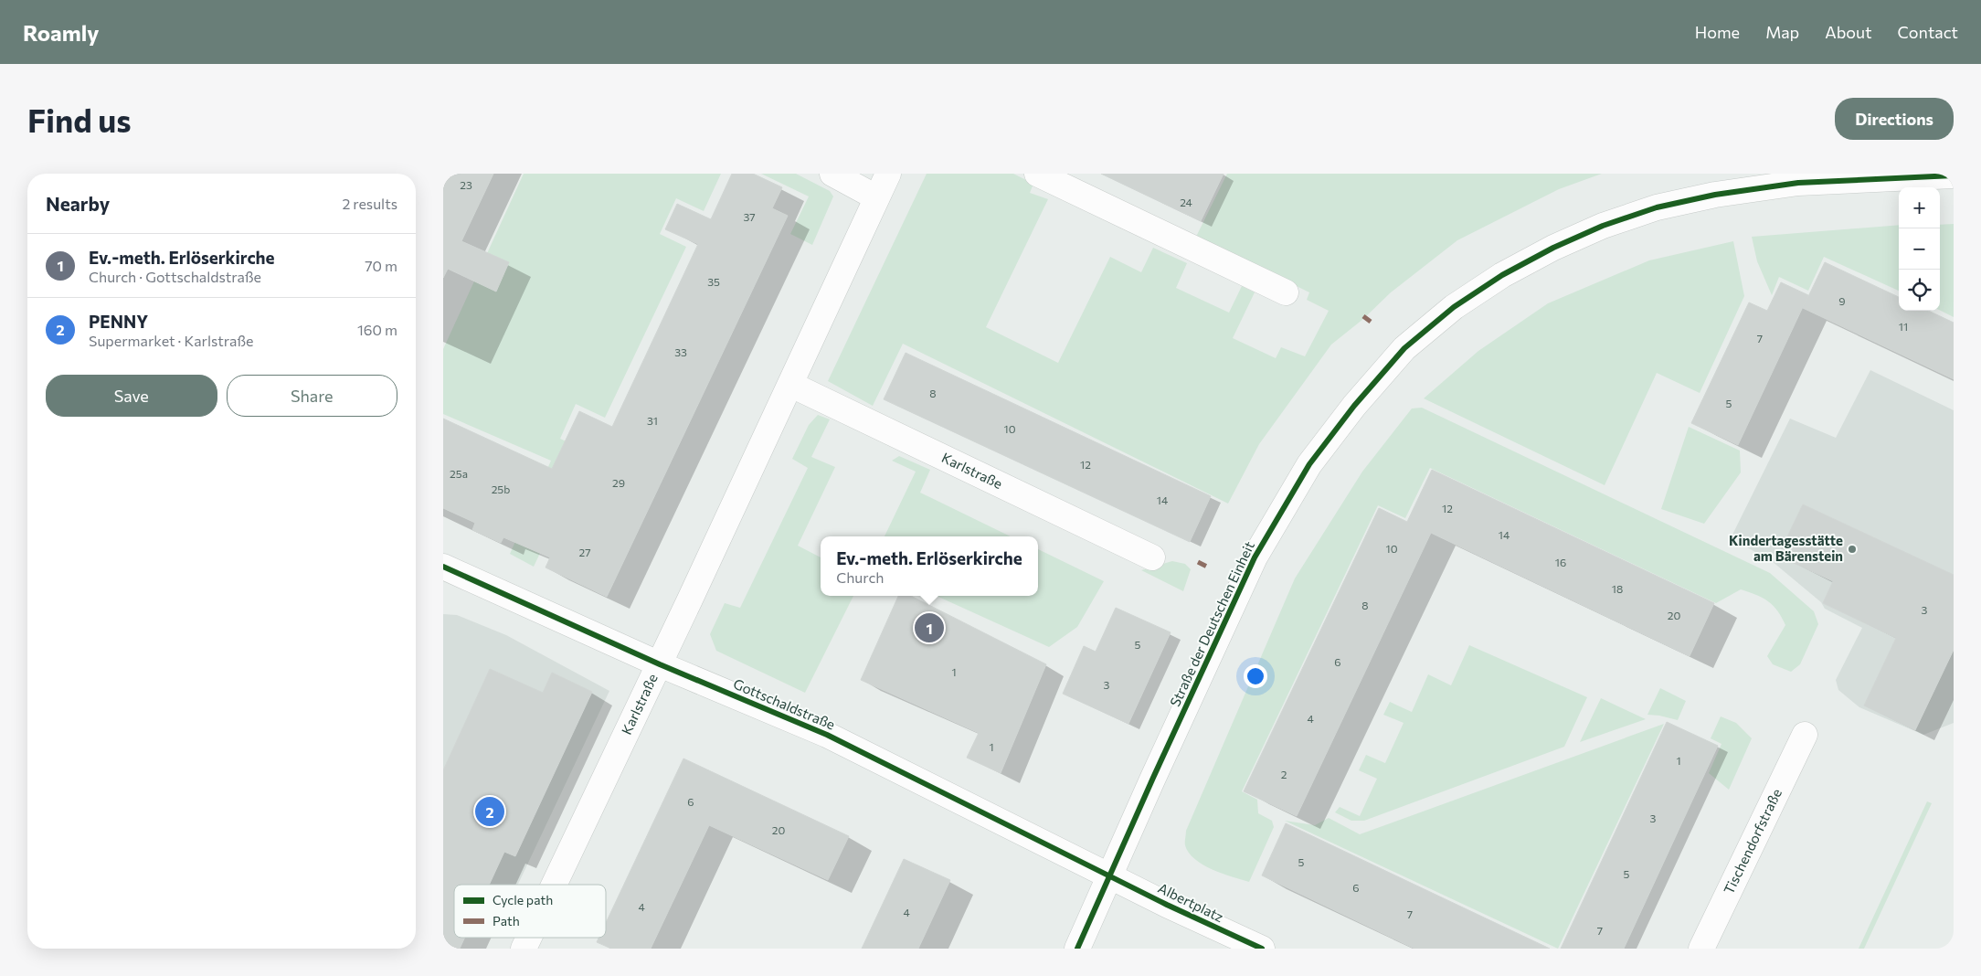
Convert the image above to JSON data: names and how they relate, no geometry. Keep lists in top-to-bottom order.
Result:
{
  "streets": {
    "street": [
      "Karlstraße",
      "Straße der Deutschen Einheit",
      "Gottschaldstraße",
      "Tischendorfstraße",
      "Albertplatz"
    ]
  },
  "crossings": [
    ["Karlstraße", "Gottschaldstraße"],
    ["Straße der Deutschen Einheit", "Gottschaldstraße"],
    ["Straße der Deutschen Einheit", "Albertplatz"],
    ["Gottschaldstraße", "Albertplatz"]
  ],
  "places": ["Kindertagesstätte am Bärenstein"],
  "house_numbers": [
    "23",
    "24",
    "37",
    "35",
    "9",
    "11",
    "7",
    "33",
    "8",
    "5",
    "31",
    "10",
    "12",
    "25a",
    "29",
    "25b",
    "14",
    "12",
    "14",
    "10",
    "27",
    "16",
    "18",
    "8",
    "3",
    "20",
    "5",
    "6",
    "1",
    "3",
    "4",
    "1",
    "1",
    "2",
    "6",
    "3",
    "20",
    "5",
    "5",
    "6",
    "4",
    "4",
    "7",
    "7"
  ],
  "legend": ["Cycle path", "Path"],
  "page": {
    "header": "Roamly",
    "nav": [
      "Home",
      "Map",
      "About",
      "Contact"
    ],
    "buttons": [
      "Directions",
      ["Save", "Share"]
    ],
    "title": "Find us",
    "heading": ["Nearby", "2 results"],
    "map_buttons": ["+", "−"],
    "list": [
      {
        "mark": "1",
        "name": "Ev.-meth. Erlöserkirche",
        "note": "Church · Gottschaldstraße",
        "value": "70 m"
      },
      {
        "mark": "2",
        "name": "PENNY",
        "note": "Supermarket · Karlstraße",
        "value": "160 m"
      }
    ],
    "popup": ["Ev.-meth. Erlöserkirche", "Church"],
    "pins": ["1", "2"]
  }
}
